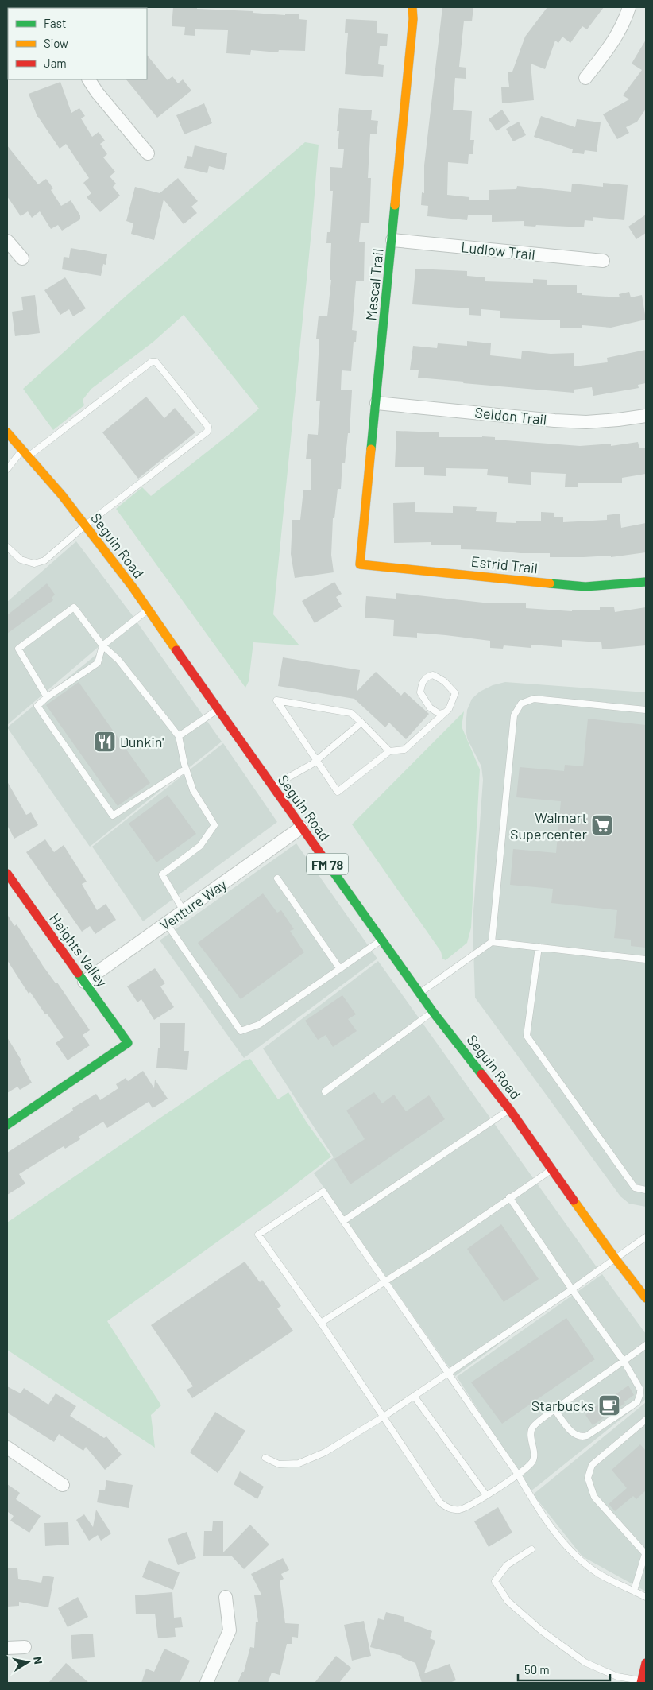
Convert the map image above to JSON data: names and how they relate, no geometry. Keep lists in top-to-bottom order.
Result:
{
  "streets": {
    "street": [
      "Ludlow Trail",
      "Mescal Trail",
      "Seldon Trail",
      "Seguin Road",
      "Estrid Trail",
      "FM 78",
      "Venture Way",
      "Heights Valley"
    ]
  },
  "crossings": [
    ["Ludlow Trail", "Mescal Trail"],
    ["Mescal Trail", "Seldon Trail"],
    ["Mescal Trail", "Estrid Trail"],
    ["Seguin Road", "Venture Way"],
    ["Venture Way", "Heights Valley"]
  ],
  "places": {
    "restaurant": ["Dunkin'"],
    "supermarket": ["Walmart Supercenter"],
    "cafe": ["Starbucks"]
  },
  "legend": ["Fast", "Slow", "Jam"],
  "scale_bar": "50 m",
  "north": "right"
}
